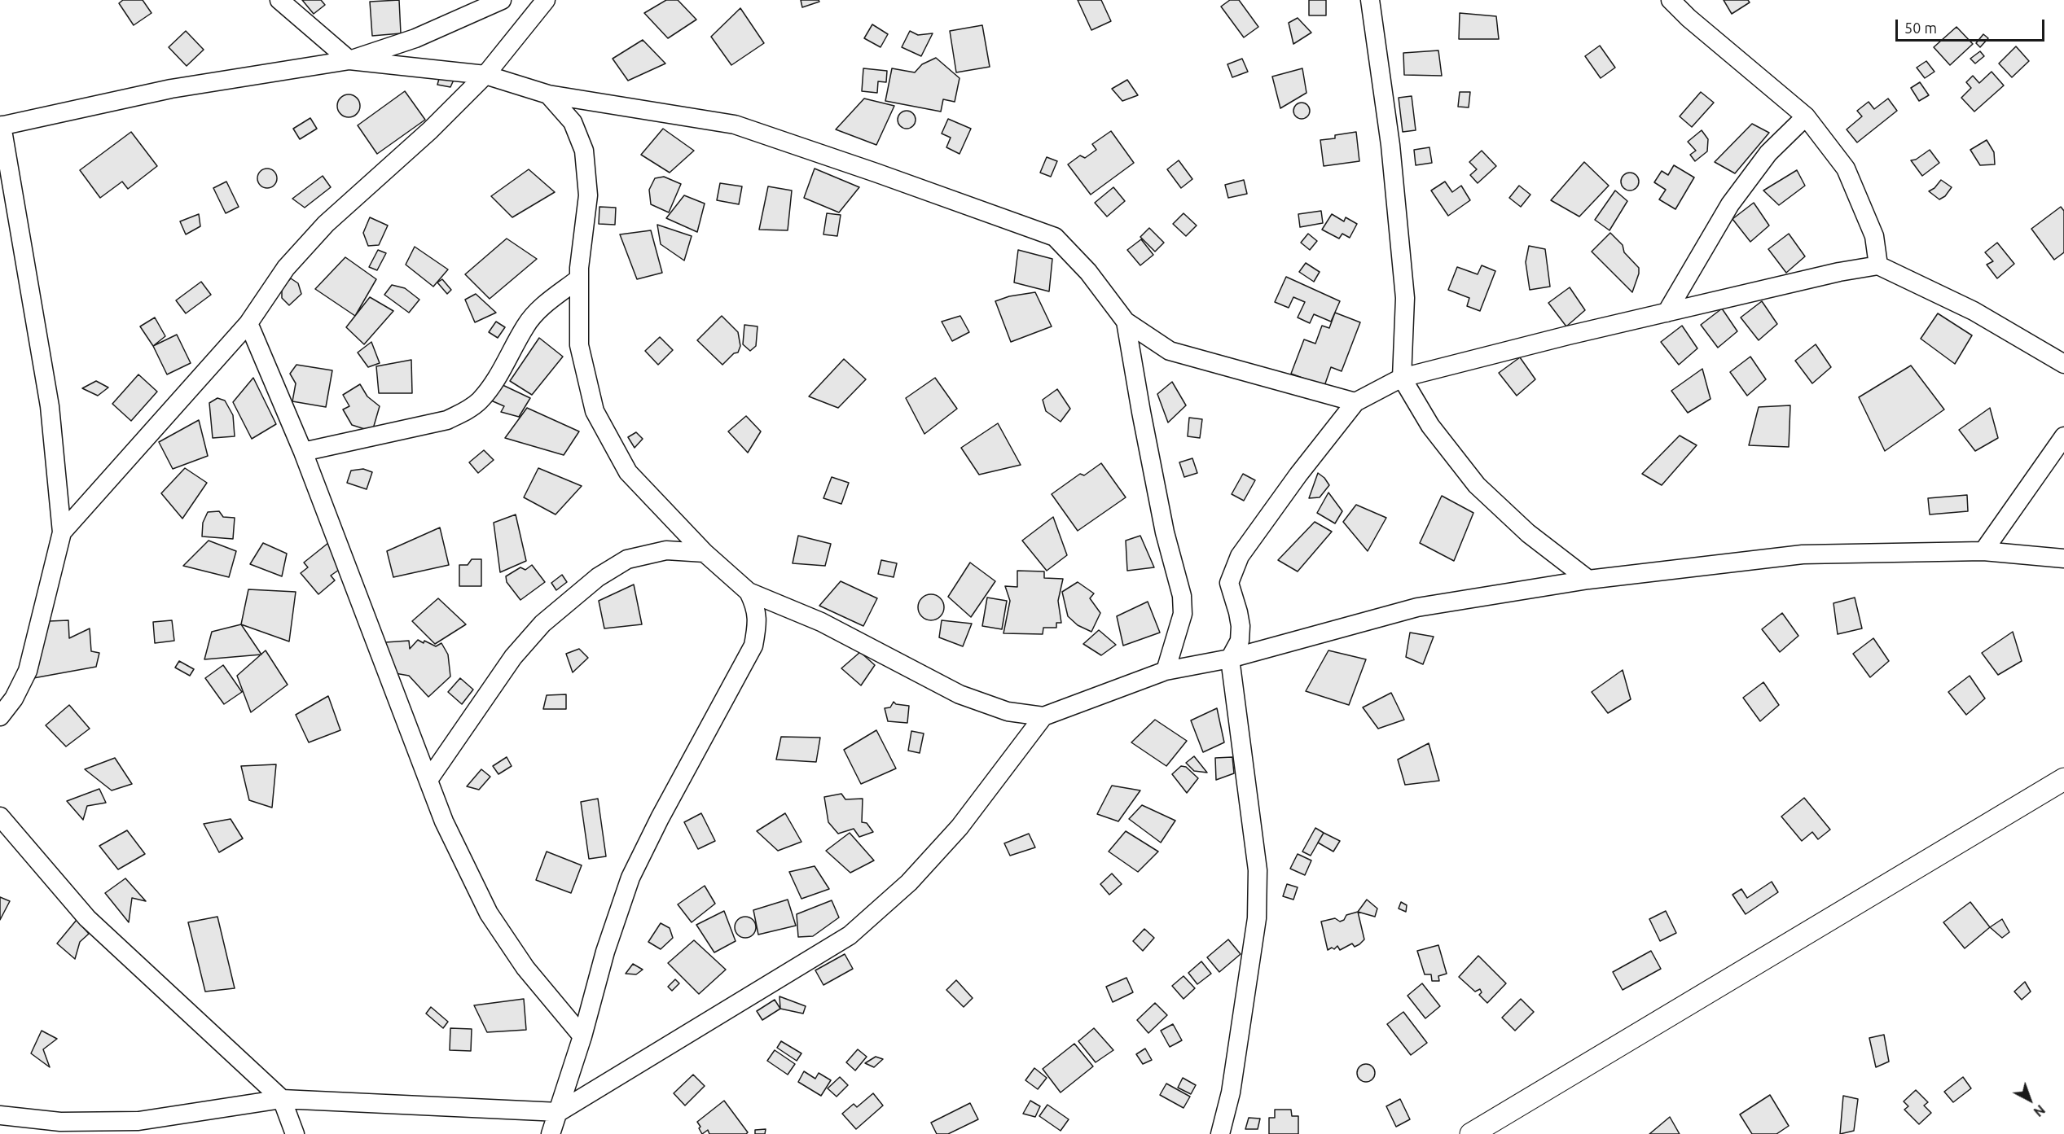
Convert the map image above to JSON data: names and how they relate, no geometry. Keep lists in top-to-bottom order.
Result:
{
  "scale_bar": "50 m",
  "north": "bottom right"
}
